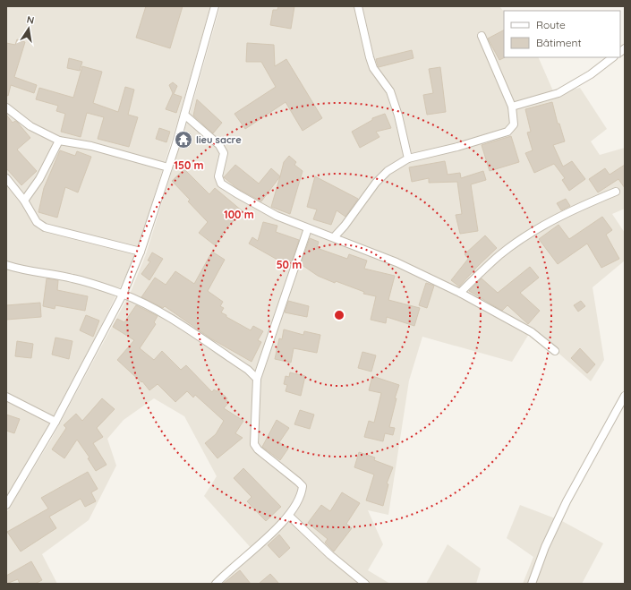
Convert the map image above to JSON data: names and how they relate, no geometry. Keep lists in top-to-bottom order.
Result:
{
  "places": {
    "temple": ["lieu sacre"]
  },
  "legend": ["Route", "Bâtiment"],
  "north": "top",
  "rings": ["150 m", "100 m", "50 m"]
}
